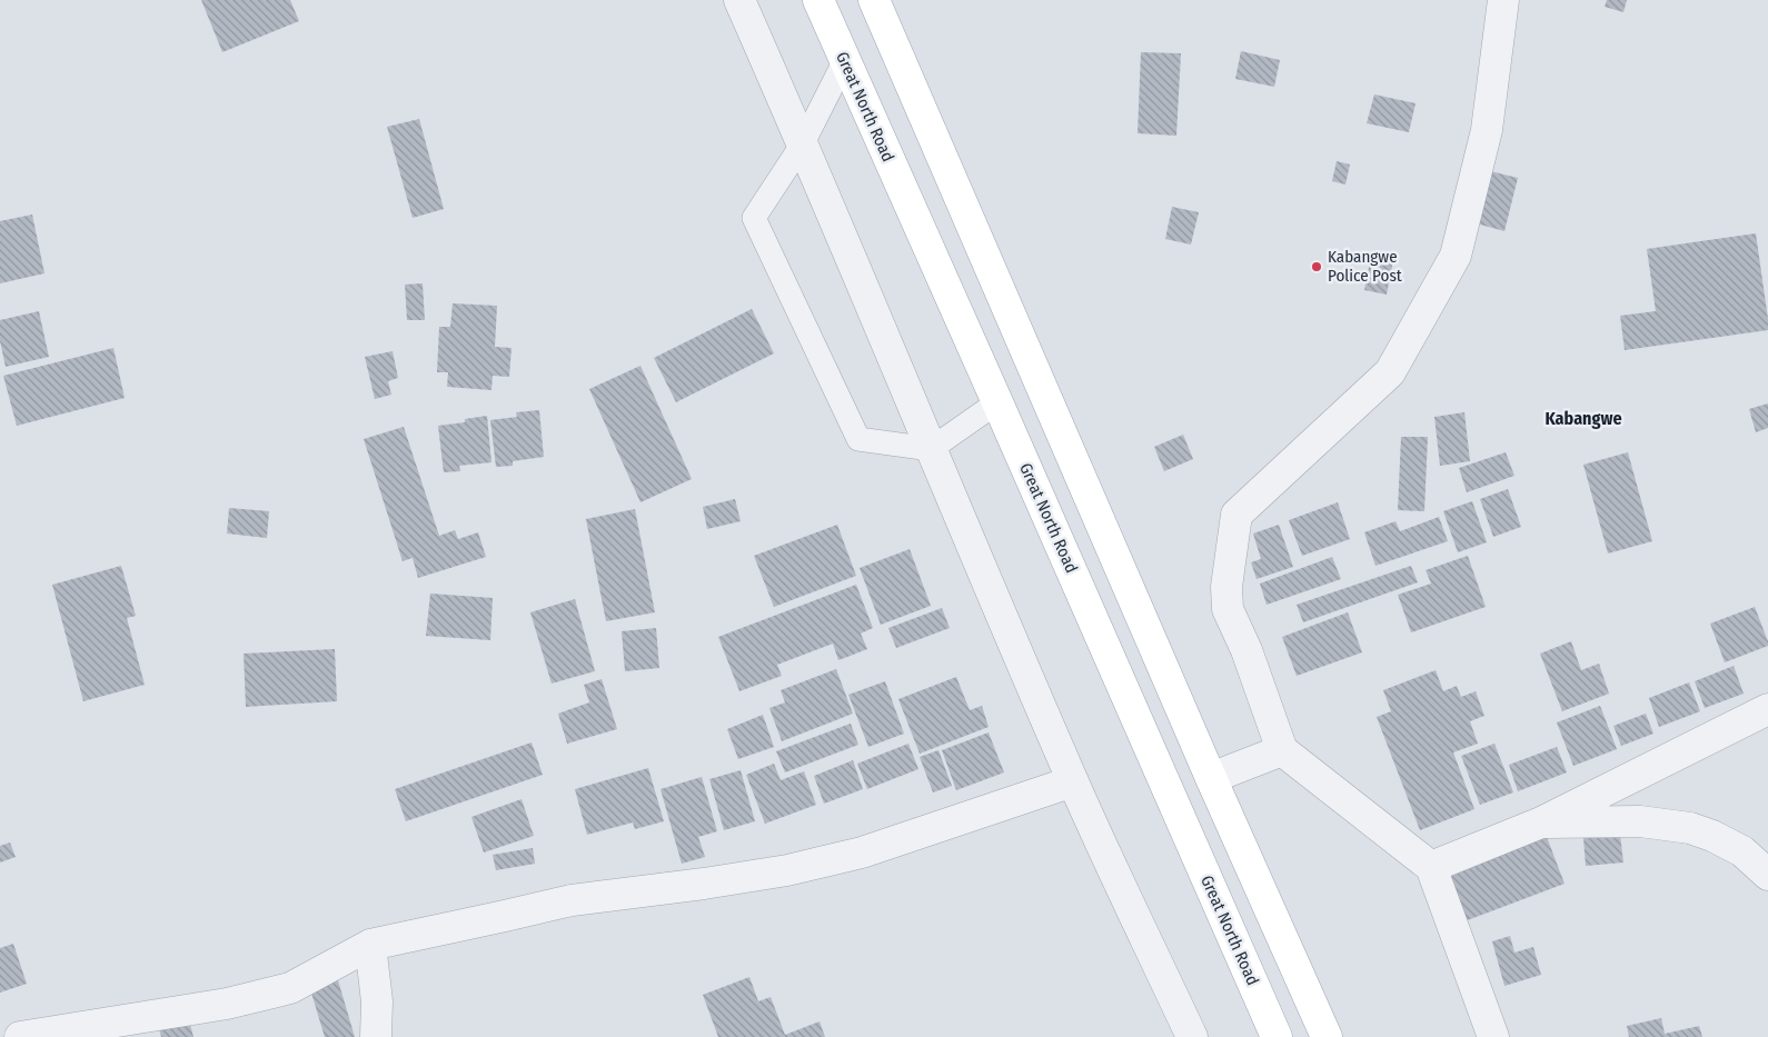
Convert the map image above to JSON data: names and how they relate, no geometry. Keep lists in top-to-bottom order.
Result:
{
  "streets": {
    "main road": ["Great North Road"]
  },
  "districts": ["Kabangwe"],
  "places": ["Kabangwe Police Post"]
}
